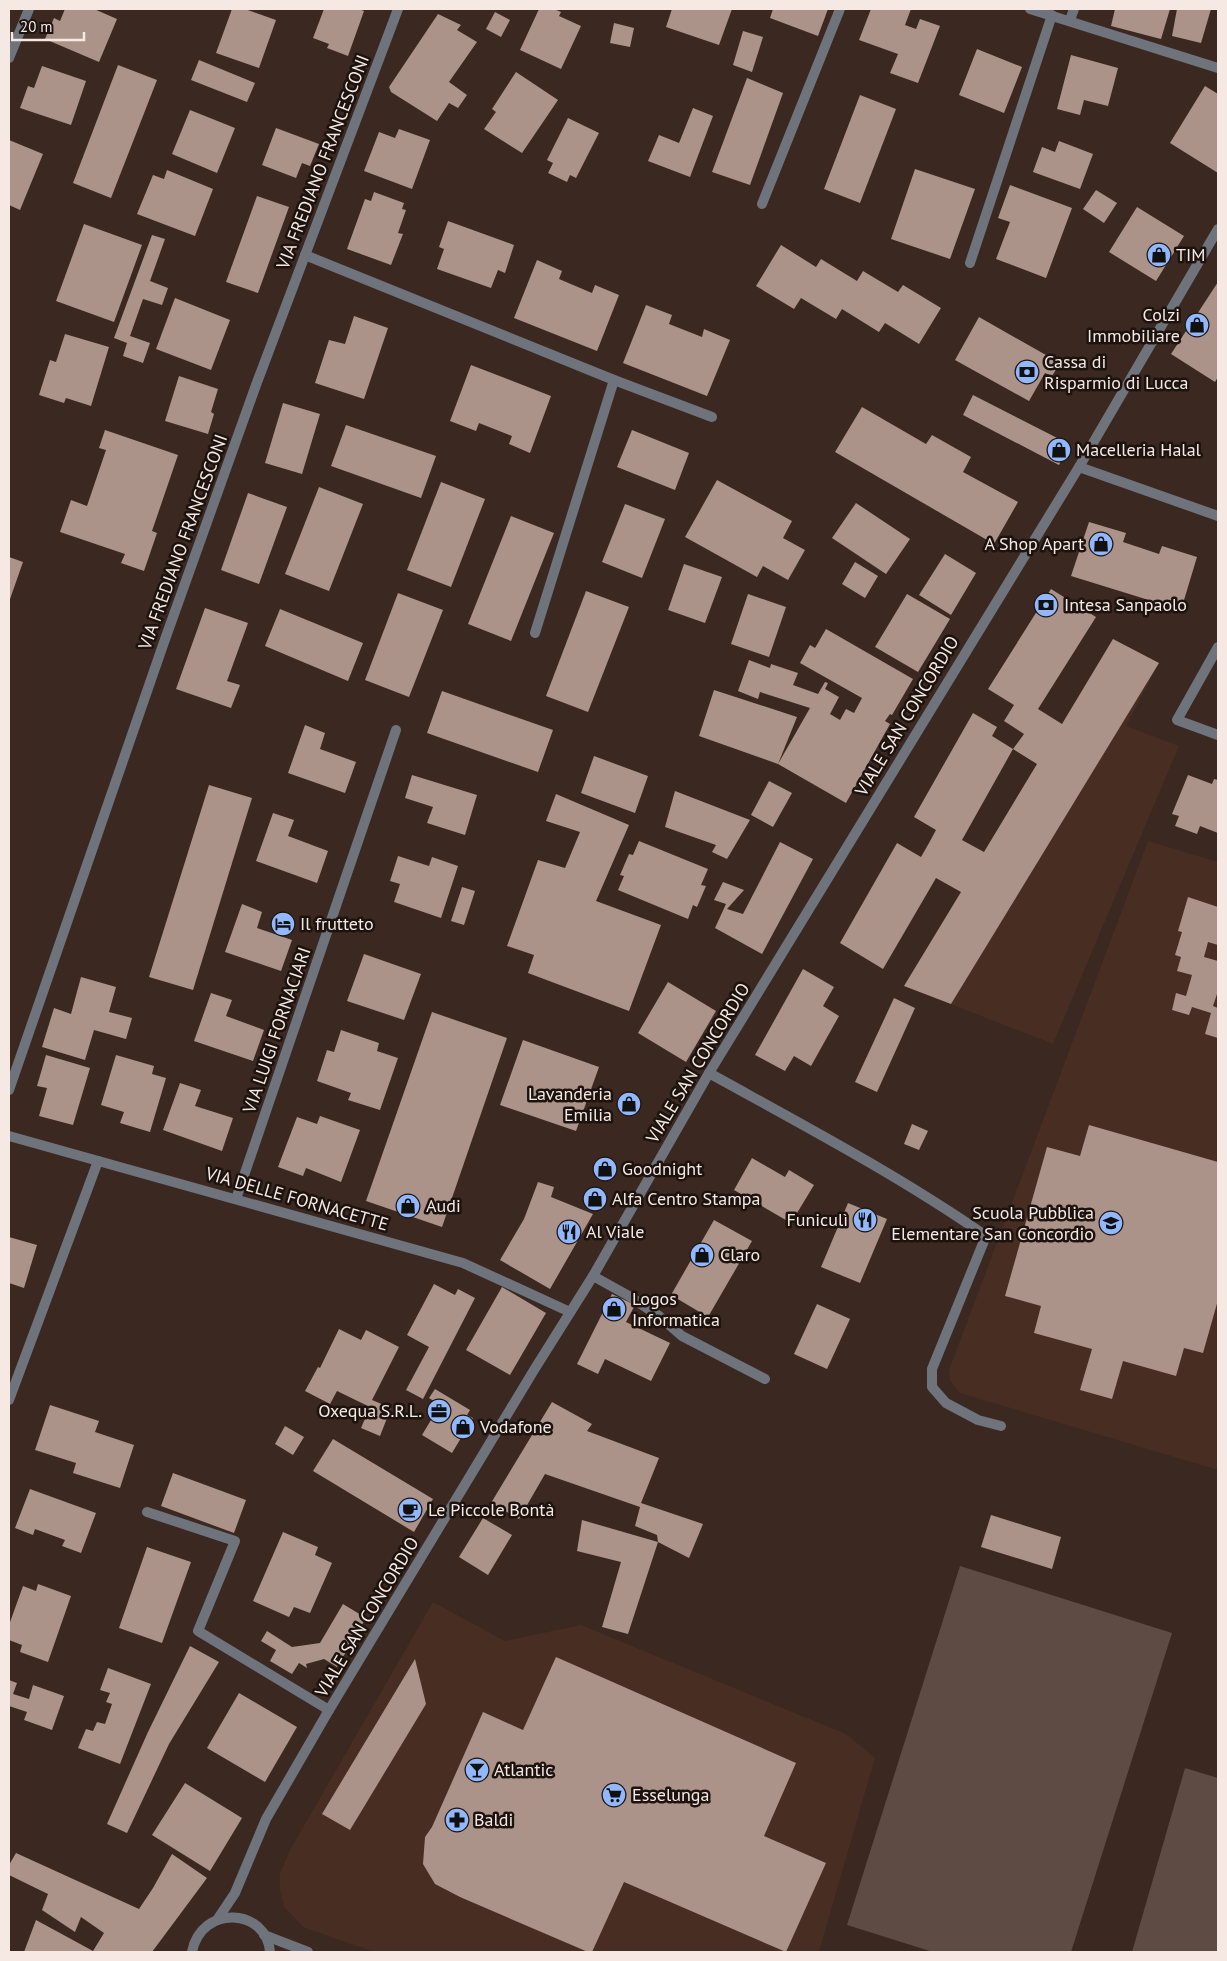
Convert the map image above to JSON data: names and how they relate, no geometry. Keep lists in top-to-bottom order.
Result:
{
  "streets": {
    "street": [
      "VIA FREDIANO FRANCESCONI",
      "VIALE SAN CONCORDIO",
      "VIA LUIGI FORNACIARI",
      "VIA DELLE FORNACETTE"
    ]
  },
  "crossings": [
    ["VIALE SAN CONCORDIO", "VIA DELLE FORNACETTE"],
    ["VIA LUIGI FORNACIARI", "VIA DELLE FORNACETTE"]
  ],
  "places": {
    "shop": [
      "TIM",
      "Colzi Immobiliare",
      "Macelleria Halal",
      "A Shop Apart",
      "Lavanderia Emilia",
      "Goodnight",
      "Alfa Centro Stampa",
      "Audi",
      "Claro",
      "Logos Informatica",
      "Vodafone"
    ],
    "bank": ["Cassa di Risparmio di Lucca", "Intesa Sanpaolo"],
    "hotel": ["Il frutteto"],
    "restaurant": ["Funiculì", "Al Viale"],
    "school or university": ["Scuola Pubblica Elementare San Concordio"],
    "office": ["Oxequa S.R.L."],
    "cafe": ["Le Piccole Bontà"],
    "bar": ["Atlantic"],
    "supermarket": ["Esselunga"],
    "pharmacy": ["Baldi"]
  },
  "scale_bar": "20 m"
}
